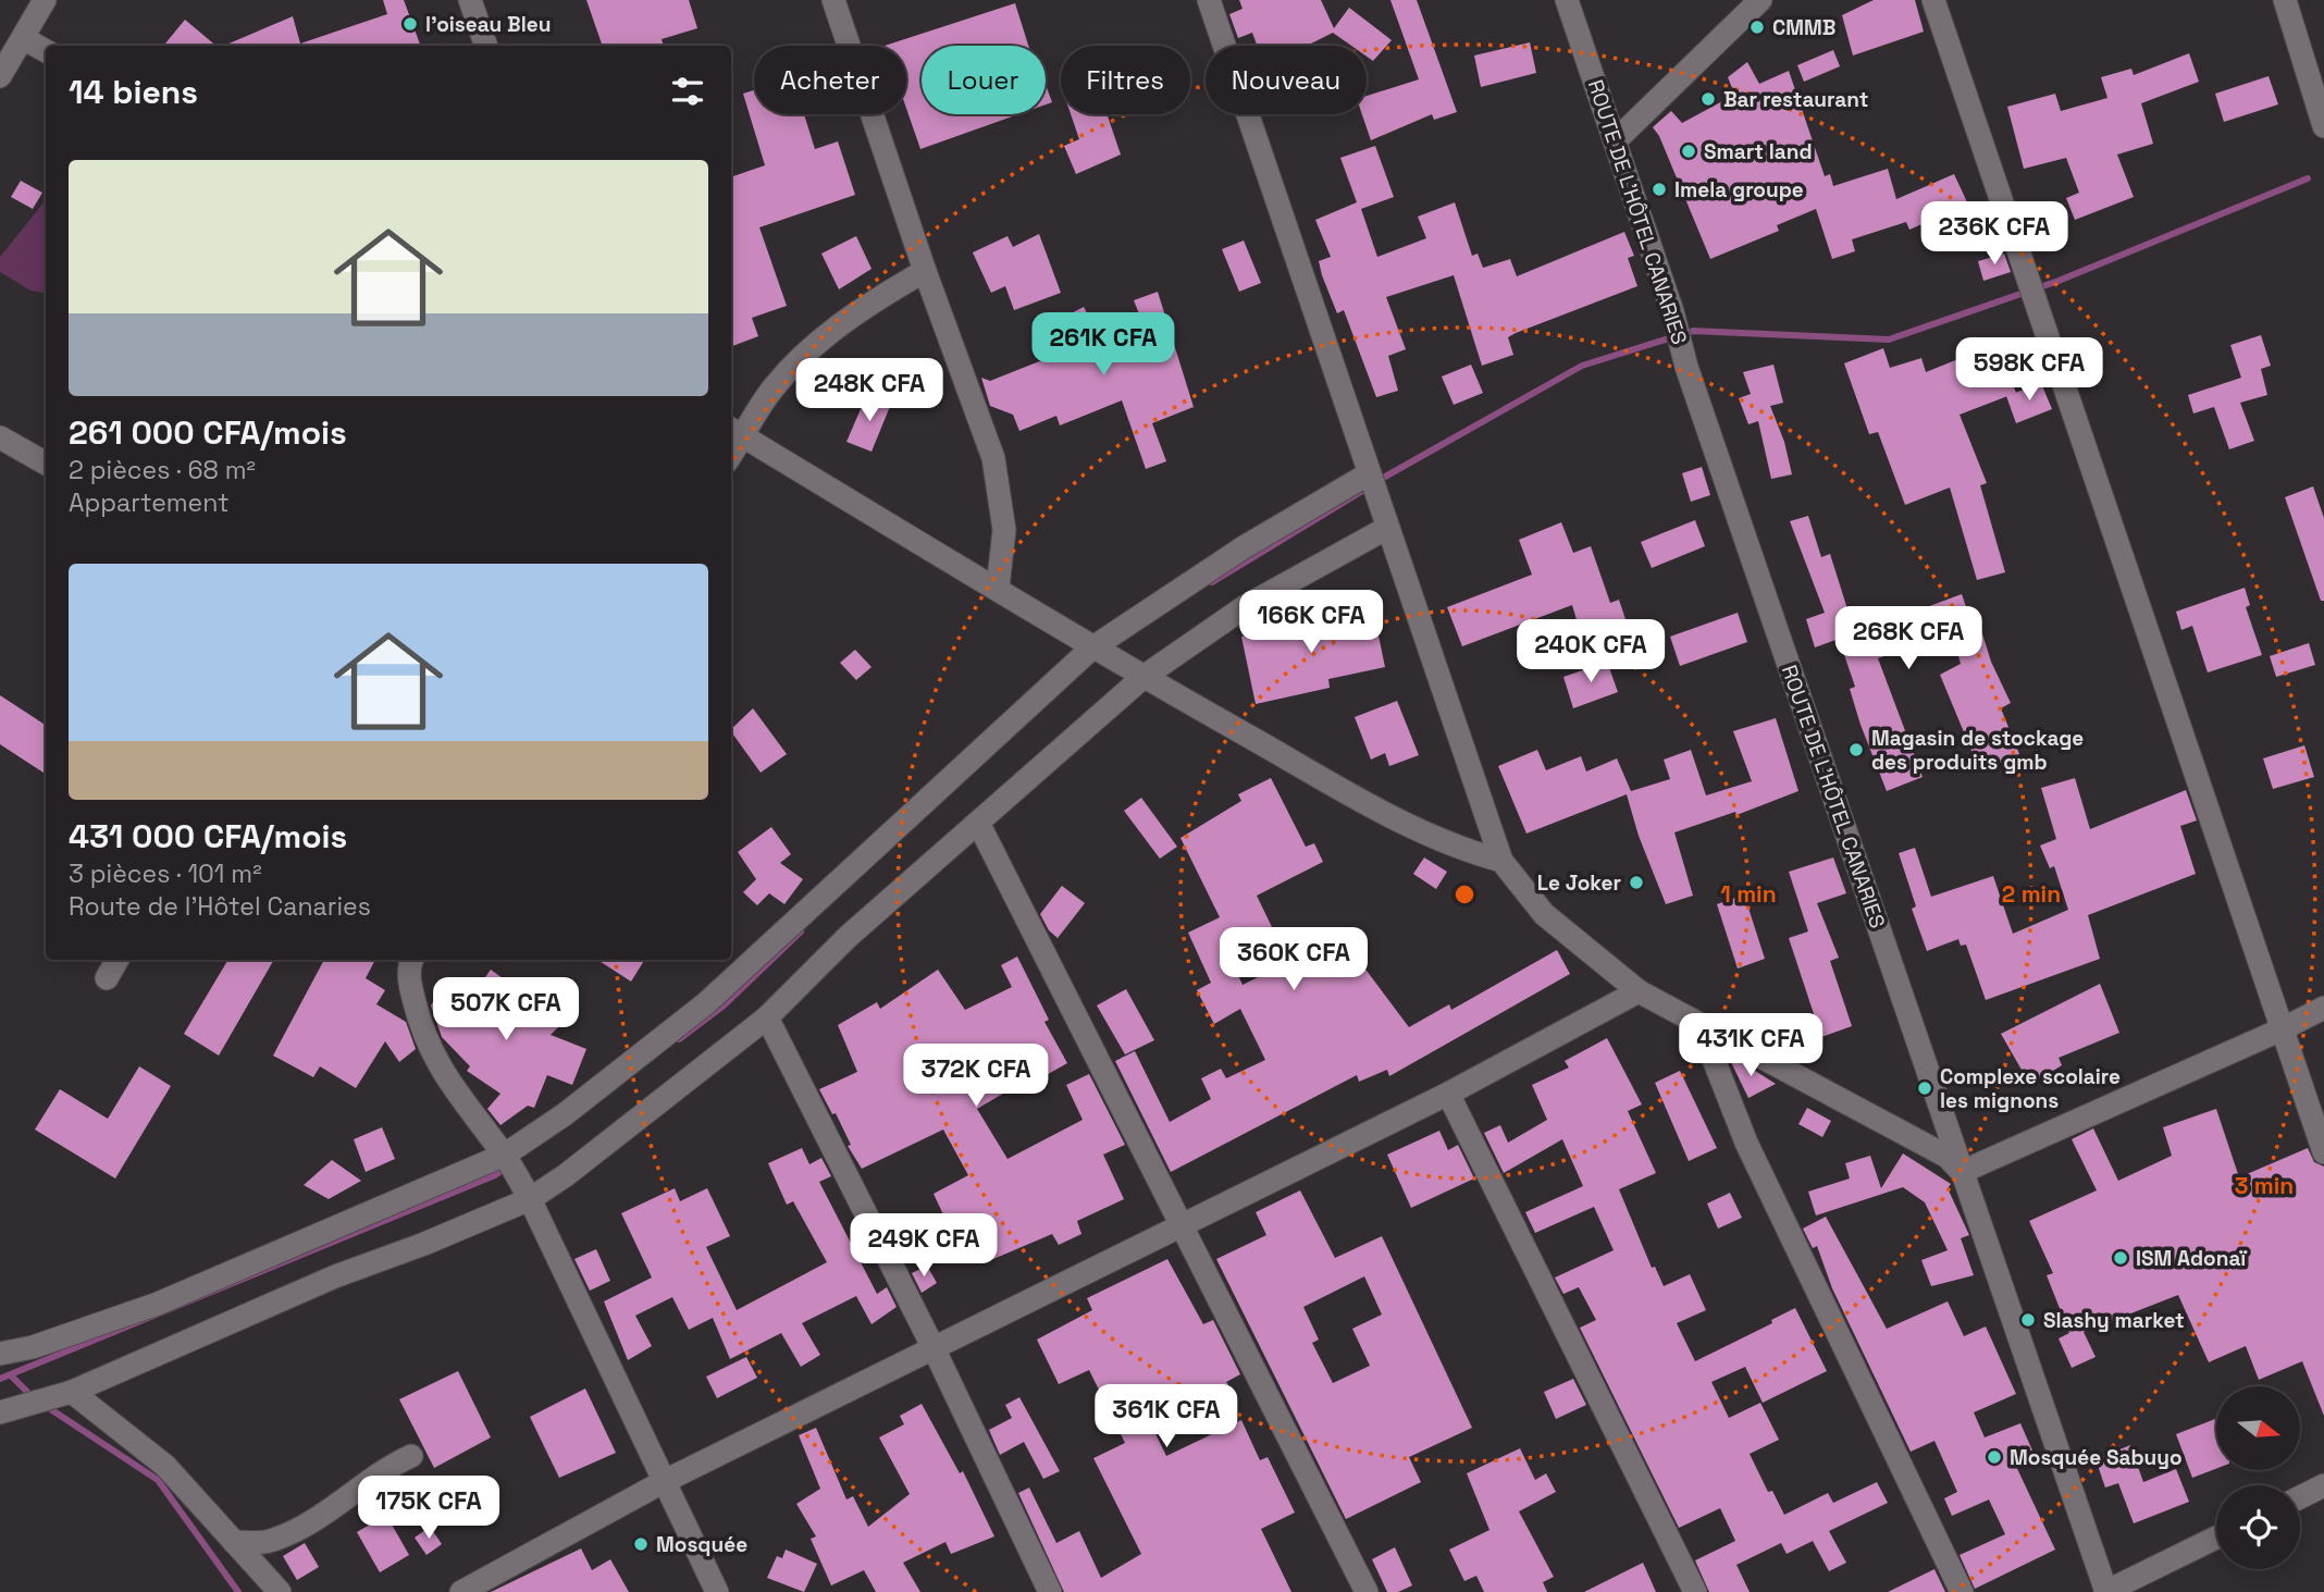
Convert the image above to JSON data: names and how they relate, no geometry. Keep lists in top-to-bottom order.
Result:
{
  "streets": {
    "street": ["ROUTE DE L'HÔTEL CANARIES"]
  },
  "places": [
    "l'oiseau Bleu",
    "CMMB",
    "Bar restaurant",
    "Smart land",
    "Imela groupe",
    "Magasin de stockage des produits gmb",
    "Le Joker",
    "Complexe scolaire les mignons",
    "ISM Adonaï",
    "Slashy market",
    "Mosquée Sabuyo",
    "Mosquée"
  ],
  "north": "right",
  "page": {
    "chip": [
      "Acheter",
      "Louer",
      "Filtres",
      "Nouveau"
    ],
    "heading": "14 biens",
    "list": [
      {
        "name": "261 000 CFA/mois",
        "note": "2 pièces · 68 m² · Appartement"
      },
      {
        "name": "431 000 CFA/mois",
        "note": "3 pièces · 101 m² · Route de l'Hôtel Canaries"
      }
    ],
    "price": [
      "236K CFA",
      "261K CFA",
      "598K CFA",
      "248K CFA",
      "166K CFA",
      "268K CFA",
      "240K CFA",
      "360K CFA",
      "507K CFA",
      "431K CFA",
      "372K CFA",
      "249K CFA",
      "361K CFA",
      "175K CFA"
    ]
  },
  "rings": ["1 min", "2 min", "3 min"]
}
